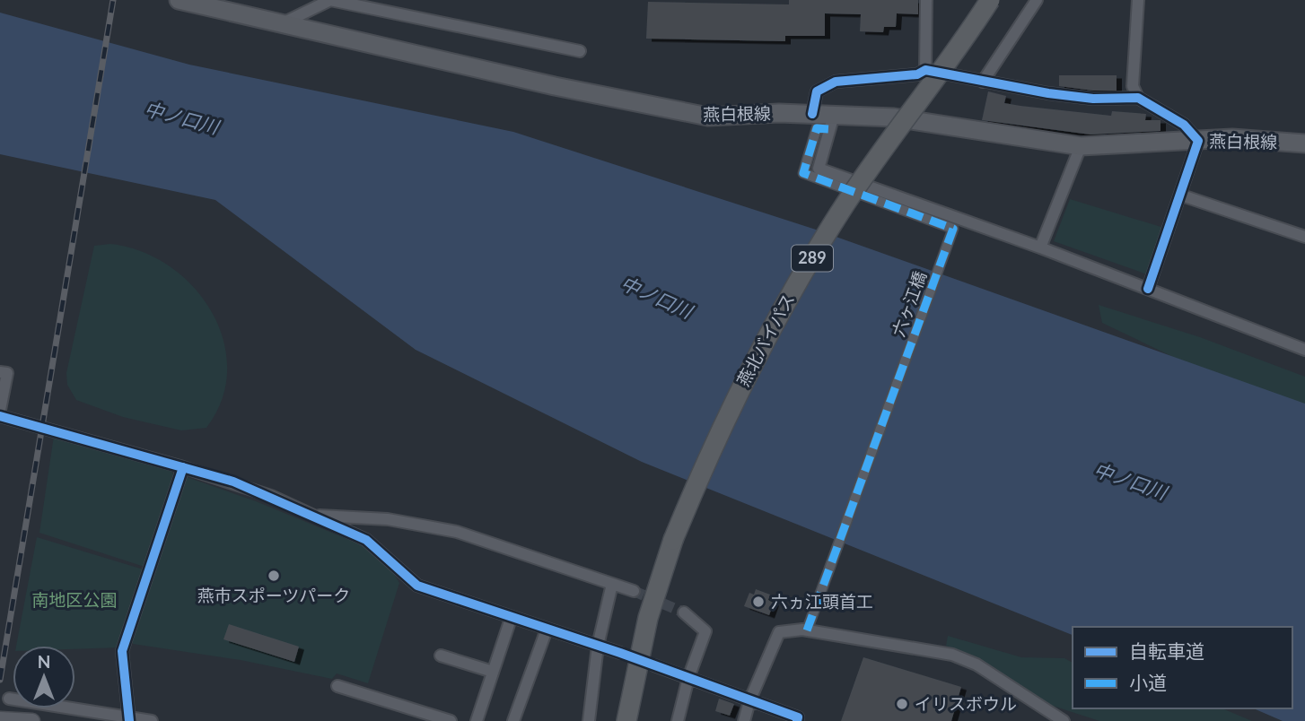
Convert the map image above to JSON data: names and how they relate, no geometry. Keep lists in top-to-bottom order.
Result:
{
  "streets": {
    "highway": ["289", "燕北バイパス"],
    "main road": ["燕白根線"],
    "street": ["六ヶ江橋"]
  },
  "crossings": [
    ["燕白根線", "六ヶ江橋"]
  ],
  "water": ["中ノ口川"],
  "parks": ["南地区公園"],
  "places": ["燕市スポーツパーク", "六ヵ江頭首工", "イリスボウル"],
  "legend": ["自転車道", "小道"],
  "north": "top"
}
